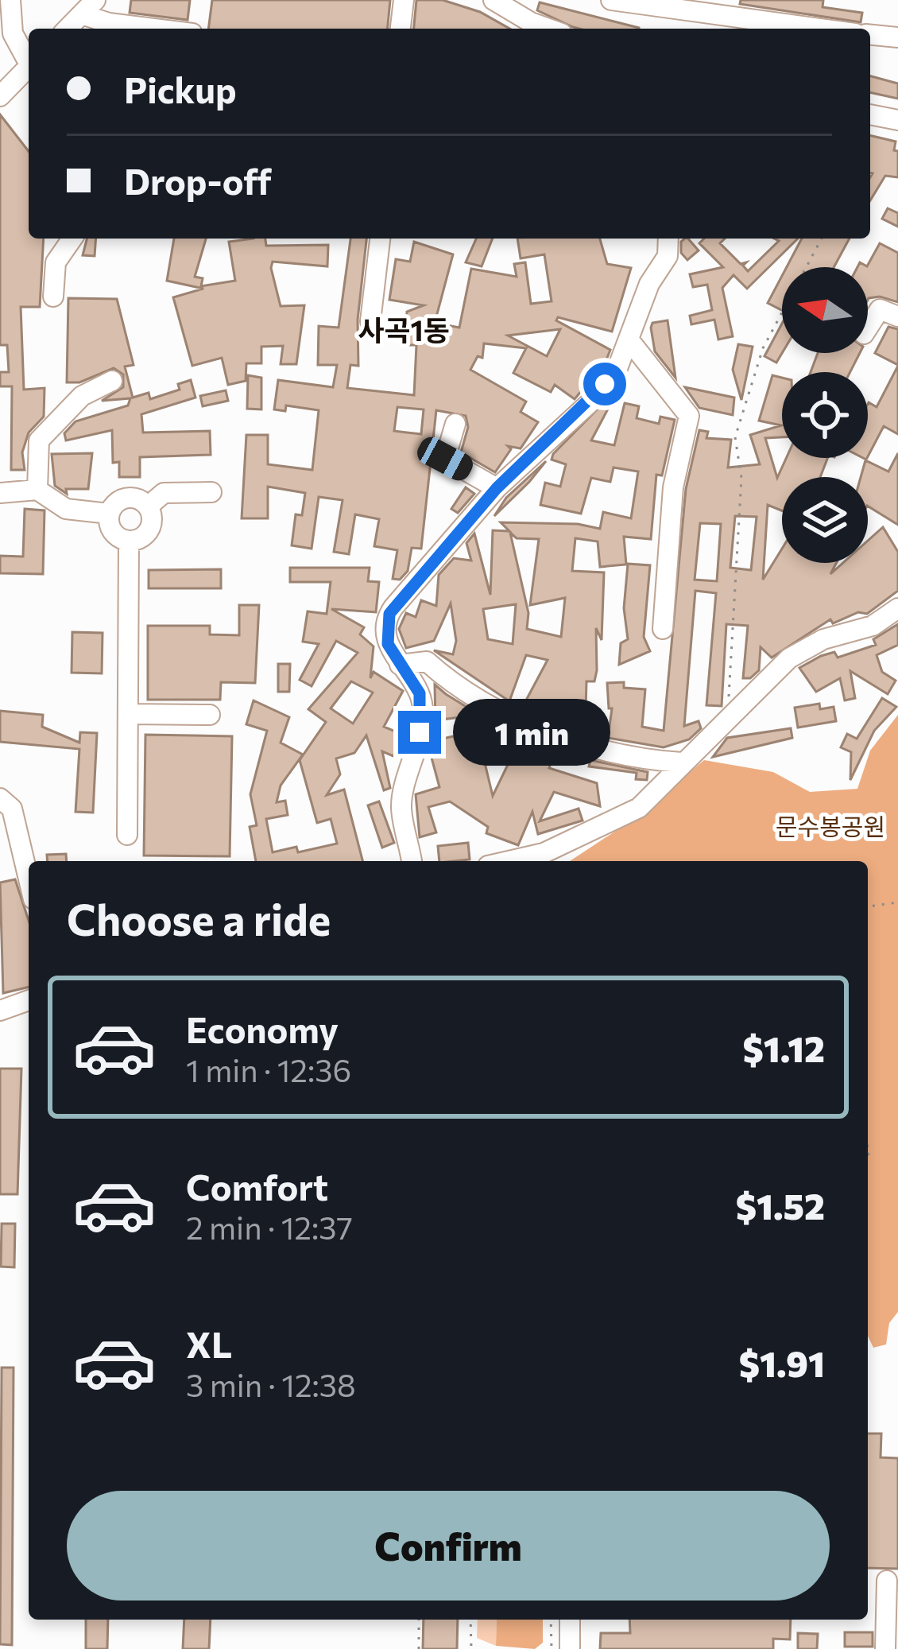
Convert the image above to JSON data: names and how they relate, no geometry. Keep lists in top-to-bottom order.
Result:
{
  "districts": ["사곡1동"],
  "parks": ["문수봉공원"],
  "north": "left",
  "page": {
    "banner": ["Pickup", "Drop-off"],
    "bubble": "1 min",
    "heading": "Choose a ride",
    "list": [
      {
        "name": "Economy",
        "note": "1 min · 12:36",
        "value": "$1.12"
      },
      {
        "name": "Comfort",
        "note": "2 min · 12:37",
        "value": "$1.52"
      },
      {
        "name": "XL",
        "note": "3 min · 12:38",
        "value": "$1.91"
      }
    ],
    "buttons": "Confirm"
  }
}
